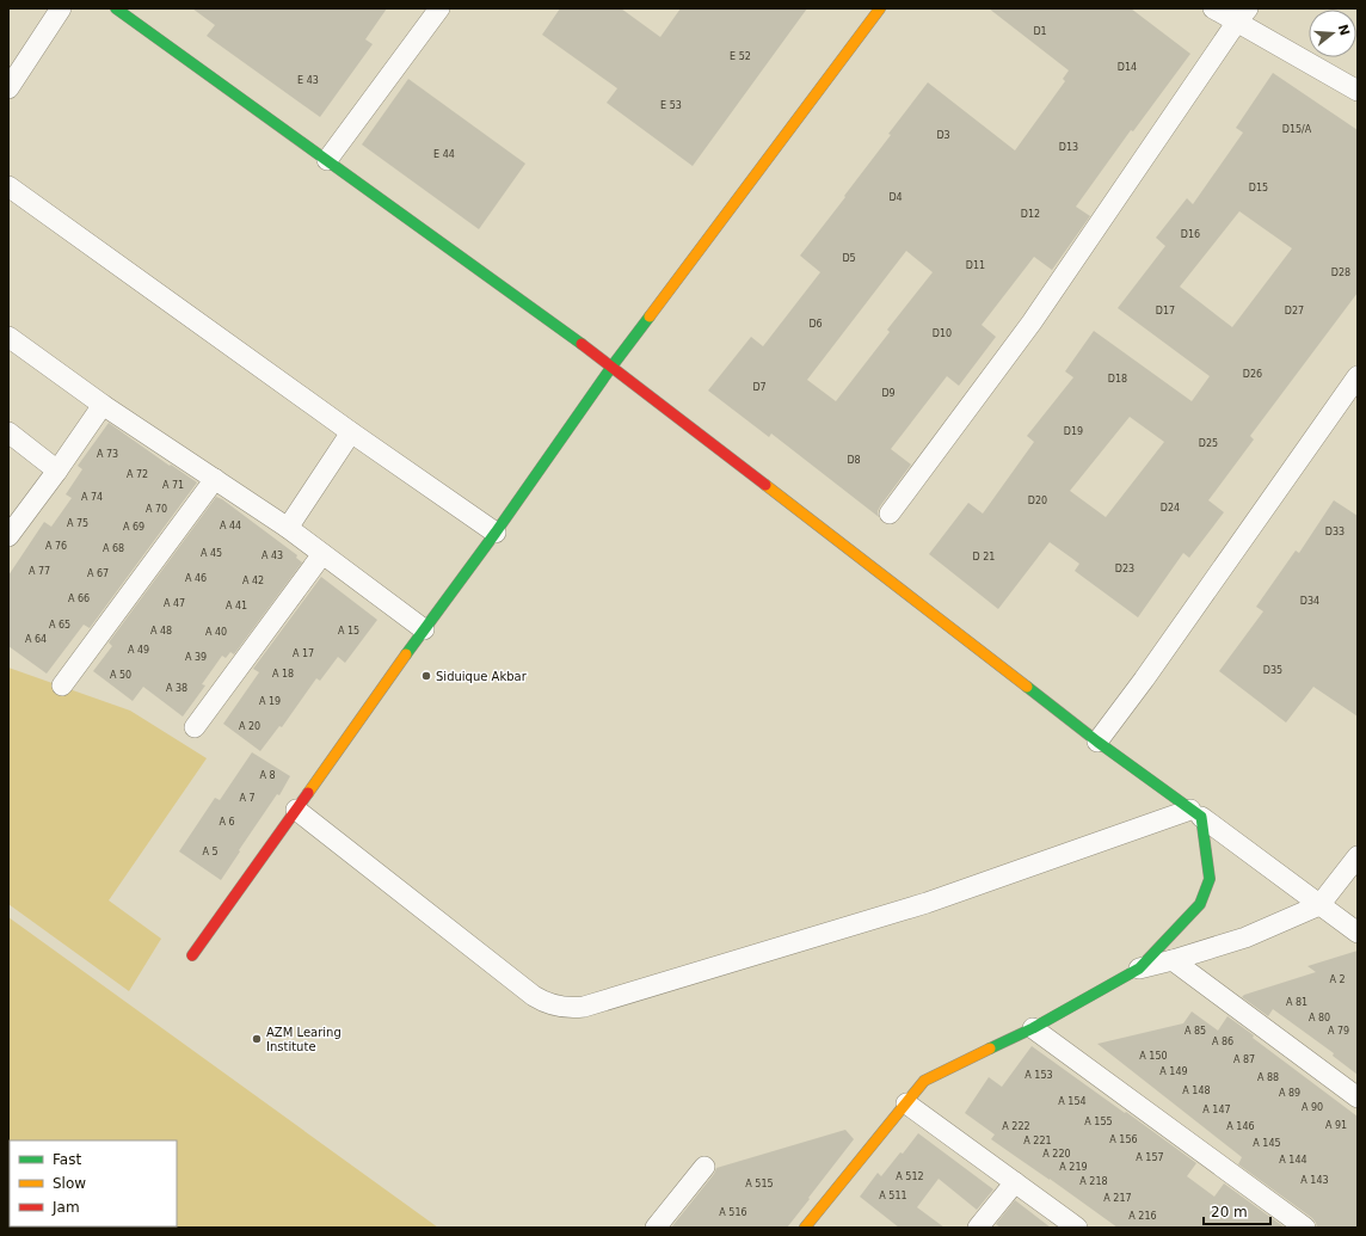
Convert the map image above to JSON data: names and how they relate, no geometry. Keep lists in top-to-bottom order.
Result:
{
  "places": ["Siduique Akbar", "AZM Learing Institute"],
  "house_numbers": [
    "D1",
    "E 52",
    "D14",
    "E 43",
    "E 53",
    "D15/A",
    "D3",
    "D13",
    "E 44",
    "D15",
    "D4",
    "D12",
    "D16",
    "D5",
    "D11",
    "D28",
    "D17",
    "D27",
    "D6",
    "D10",
    "D26",
    "D18",
    "D7",
    "D9",
    "D19",
    "D25",
    "A 73",
    "D8",
    "A 72",
    "A 71",
    "A 74",
    "D20",
    "D24",
    "A 70",
    "A 75",
    "A 44",
    "A 69",
    "D33",
    "A 76",
    "A 68",
    "A 45",
    "A 43",
    "D 21",
    "D23",
    "A 77",
    "A 67",
    "A 46",
    "A 42",
    "A 66",
    "D34",
    "A 47",
    "A 41",
    "A 65",
    "A 48",
    "A 15",
    "A 40",
    "A 64",
    "A 49",
    "A 17",
    "A 39",
    "D35",
    "A 18",
    "A 50",
    "A 38",
    "A 19",
    "A 20",
    "A 8",
    "A 7",
    "A 6",
    "A 5",
    "A 2",
    "A 81",
    "A 80",
    "A 85",
    "A 79",
    "A 86",
    "A 150",
    "A 87",
    "A 149",
    "A 153",
    "A 88",
    "A 148",
    "A 89",
    "A 154",
    "A 90",
    "A 147",
    "A 155",
    "A 91",
    "A 222",
    "A 146",
    "A 156",
    "A 221",
    "A 145",
    "A 220",
    "A 157",
    "A 144",
    "A 219",
    "A 512",
    "A 143",
    "A 218",
    "A 515",
    "A 511",
    "A 217",
    "A 516",
    "A 216"
  ],
  "legend": ["Fast", "Slow", "Jam"],
  "scale_bar": "20 m",
  "north": "right"
}
